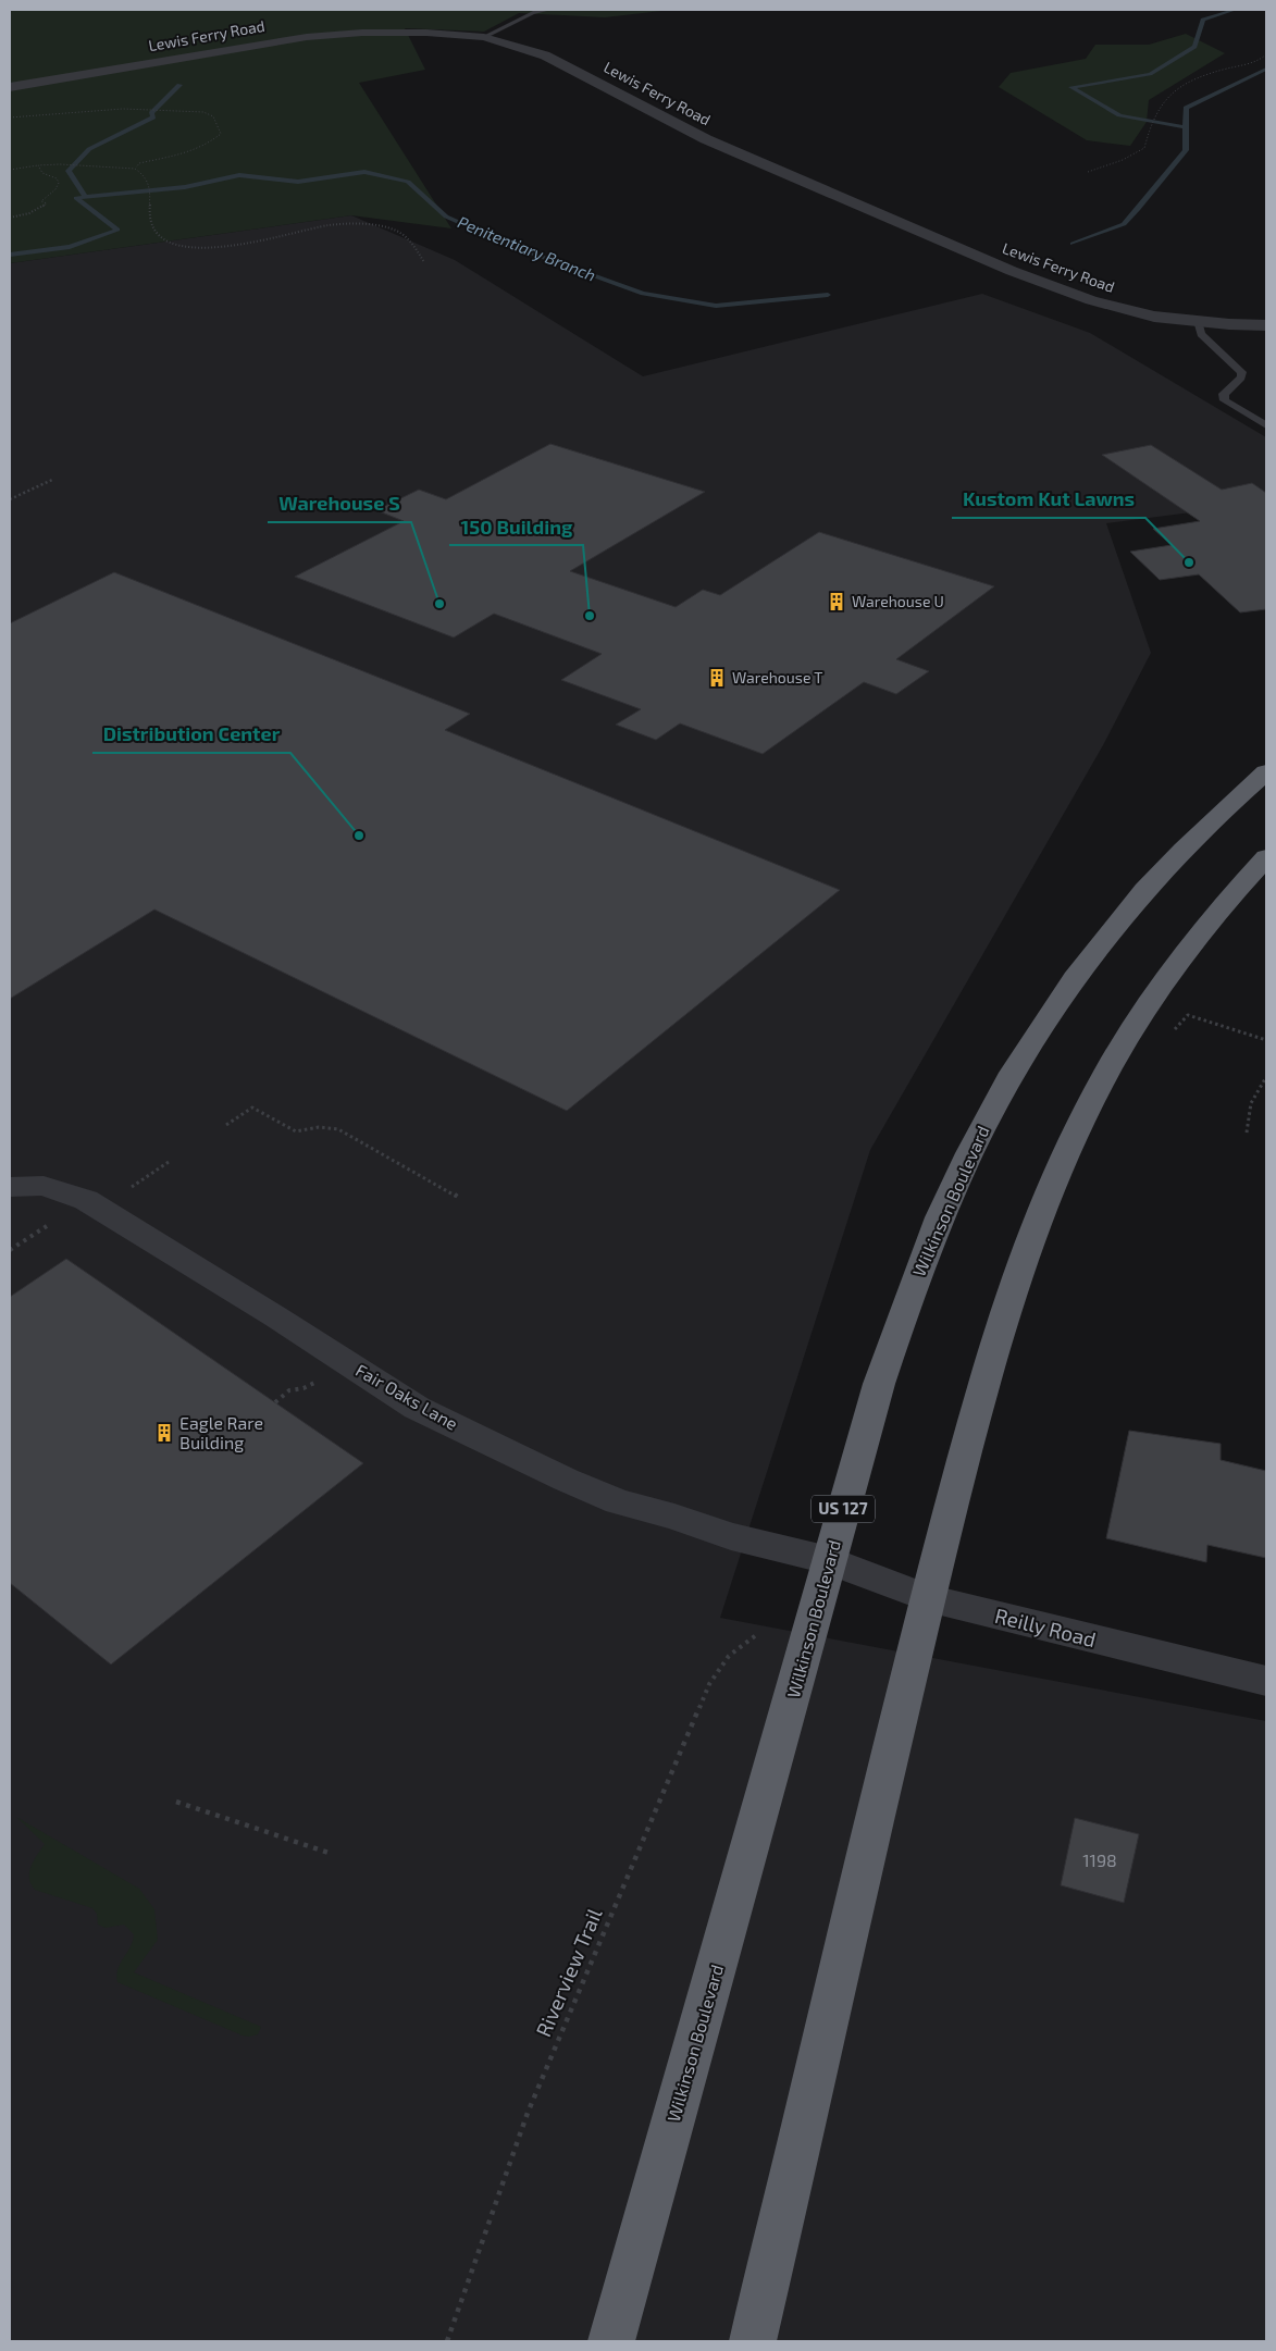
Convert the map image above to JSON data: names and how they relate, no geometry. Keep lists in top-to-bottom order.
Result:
{
  "streets": {
    "highway": ["Wilkinson Boulevard", "US 127"],
    "street": ["Lewis Ferry Road", "Fair Oaks Lane", "Reilly Road"],
    "path": ["Riverview Trail"]
  },
  "crossings": [
    ["Wilkinson Boulevard", "Fair Oaks Lane"],
    ["Wilkinson Boulevard", "Reilly Road"],
    ["Fair Oaks Lane", "Reilly Road"]
  ],
  "water": ["Penitentiary Branch"],
  "places": {
    "other": [
      "Kustom Kut Lawns",
      "Warehouse S",
      "150 Building",
      "Distribution Center"
    ],
    "building": ["Warehouse U", "Warehouse T", "Eagle Rare Building"]
  },
  "house_numbers": ["1198"]
}
